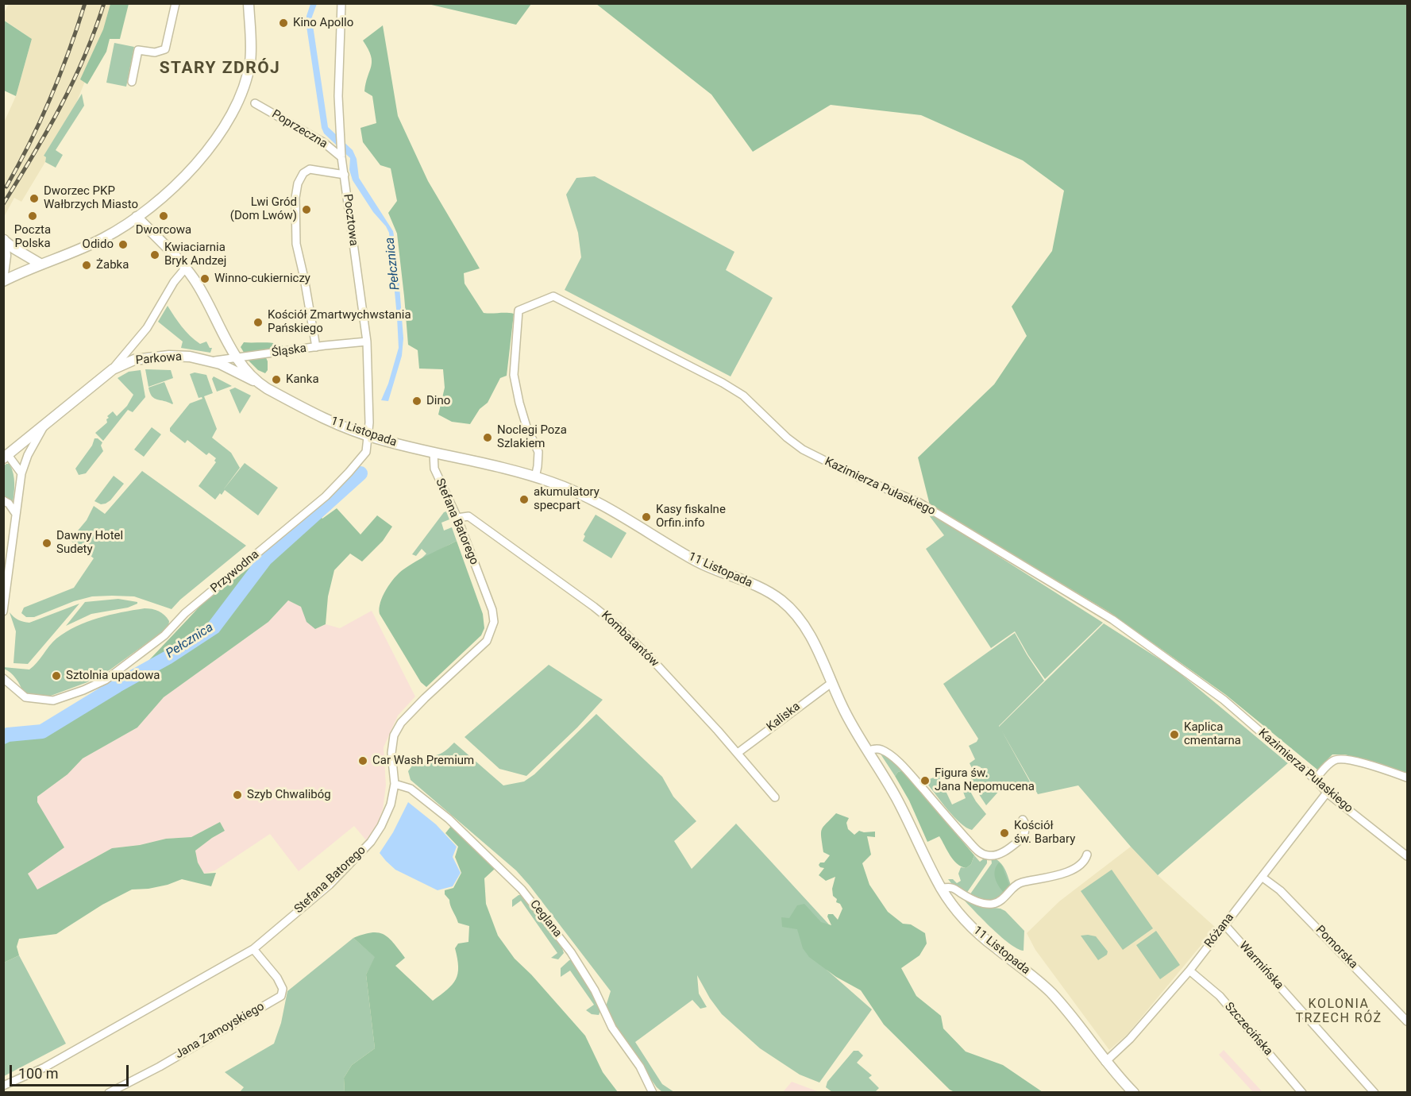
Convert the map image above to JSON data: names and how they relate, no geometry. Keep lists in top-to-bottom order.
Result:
{
  "streets": {
    "main road": ["Parkowa", "11 Listopada"],
    "street": [
      "Poprzeczna",
      "Pocztowa",
      "Śląska",
      "Kazimierza Pułaskiego",
      "Stefana Batorego",
      "Przywodna",
      "Kombatantów",
      "Kaliska",
      "Ceglana",
      "Różana",
      "Pomorska",
      "Warmińska",
      "Szczecińska",
      "Jana Zamoyskiego"
    ]
  },
  "crossings": [
    ["Poprzeczna", "Pocztowa"],
    ["Pocztowa", "Śląska"],
    ["Pocztowa", "11 Listopada"],
    ["Pocztowa", "Przywodna"],
    ["Śląska", "Parkowa"],
    ["Śląska", "11 Listopada"],
    ["Parkowa", "11 Listopada"],
    ["11 Listopada", "Kazimierza Pułaskiego"],
    ["11 Listopada", "Stefana Batorego"],
    ["11 Listopada", "Przywodna"],
    ["11 Listopada", "Kaliska"],
    ["11 Listopada", "Różana"],
    ["Kazimierza Pułaskiego", "Różana"],
    ["Stefana Batorego", "Kombatantów"],
    ["Stefana Batorego", "Ceglana"],
    ["Stefana Batorego", "Jana Zamoyskiego"],
    ["Kombatantów", "Kaliska"],
    ["Różana", "Pomorska"],
    ["Różana", "Warmińska"],
    ["Różana", "Szczecińska"]
  ],
  "districts": ["STARY ZDRÓJ", "KOLONIA TRZECH RÓŻ"],
  "water": ["Pełcznica"],
  "places": [
    "Kino Apollo",
    "Dworzec PKP Wałbrzych Miasto",
    "Lwi Gród (Dom Lwów)",
    "Poczta Polska",
    "Dworcowa",
    "Odido",
    "Kwiaciarnia Bryk Andzej",
    "Żabka",
    "Winno-cukierniczy",
    "Kościół Zmartwychwstania Pańskiego",
    "Kanka",
    "Dino",
    "Noclegi Poza Szlakiem",
    "akumulatory specpart",
    "Kasy fiskalne Orfin.info",
    "Dawny Hotel Sudety",
    "Sztolnia upadowa",
    "Kaplica cmentarna",
    "Car Wash Premium",
    "Figura św. Jana Nepomucena",
    "Szyb Chwalibóg",
    "Kościół św. Barbary"
  ],
  "scale_bar": "100 m"
}
